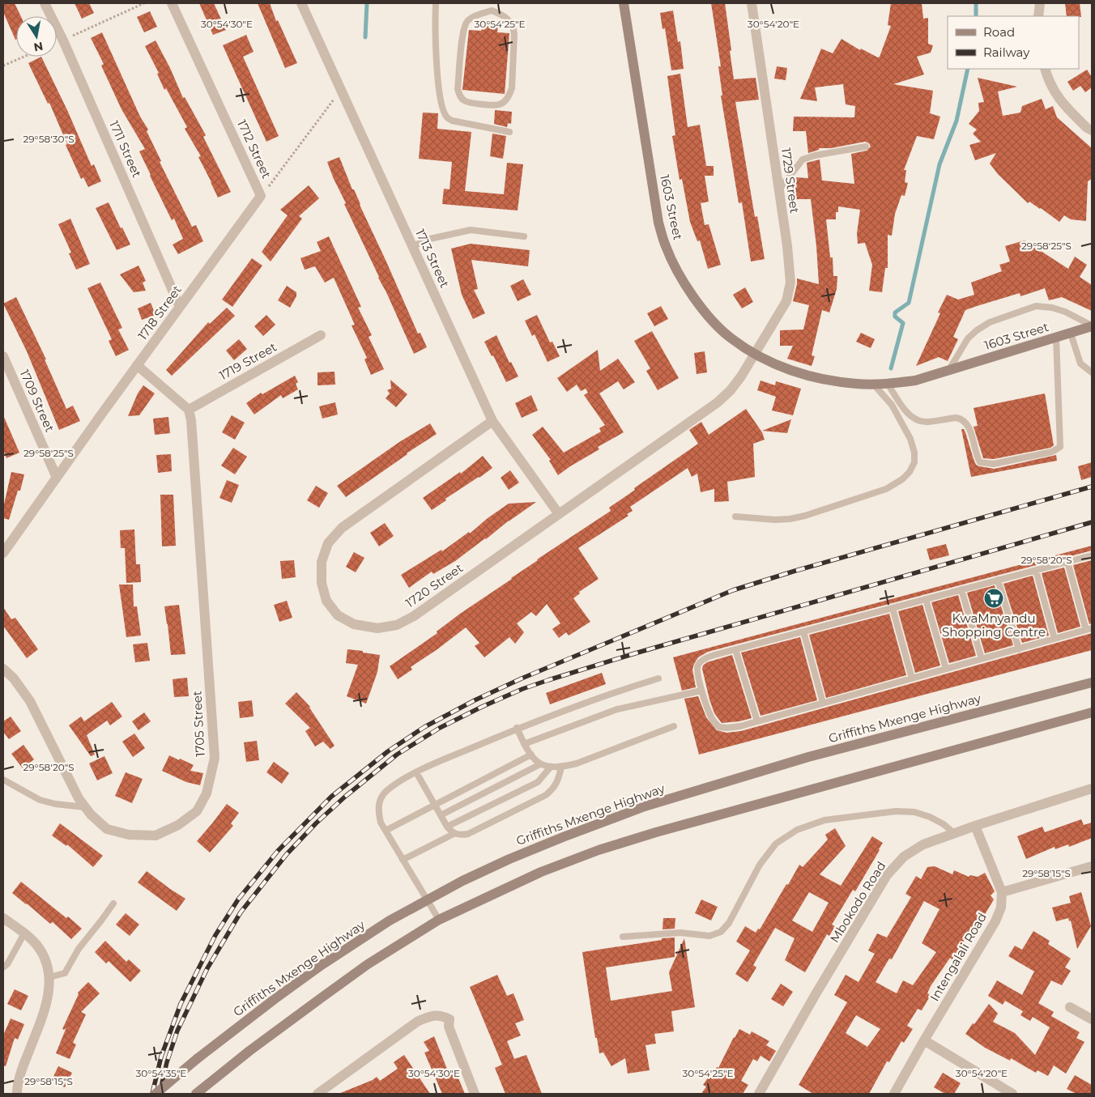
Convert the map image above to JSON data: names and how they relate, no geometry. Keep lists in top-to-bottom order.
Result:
{
  "streets": {
    "street": [
      "1711 Street",
      "1712 Street",
      "1729 Street",
      "1603 Street",
      "1713 Street",
      "1718 Street",
      "1719 Street",
      "1709 Street",
      "1720 Street",
      "Griffiths Mxenge Highway",
      "1705 Street",
      "Mbokodo Road",
      "Intengalali Road"
    ]
  },
  "crossings": [
    ["1711 Street", "1718 Street"],
    ["1712 Street", "1718 Street"],
    ["1729 Street", "1603 Street"],
    ["1729 Street", "1720 Street"],
    ["1603 Street", "1720 Street"],
    ["1713 Street", "1720 Street"],
    ["1718 Street", "1709 Street"],
    ["1719 Street", "1705 Street"]
  ],
  "places": {
    "supermarket": ["KwaMnyandu Shopping Centre"]
  },
  "legend": ["Road", "Railway"],
  "north": "bottom",
  "coordinates": [
    "30°54'30\"E",
    "30°54'25\"E",
    "30°54'20\"E",
    "29°58'30\"S",
    "29°58'25\"S",
    "29°58'20\"S",
    "29°58'15\"S",
    "30°54'35\"E"
  ]
}
